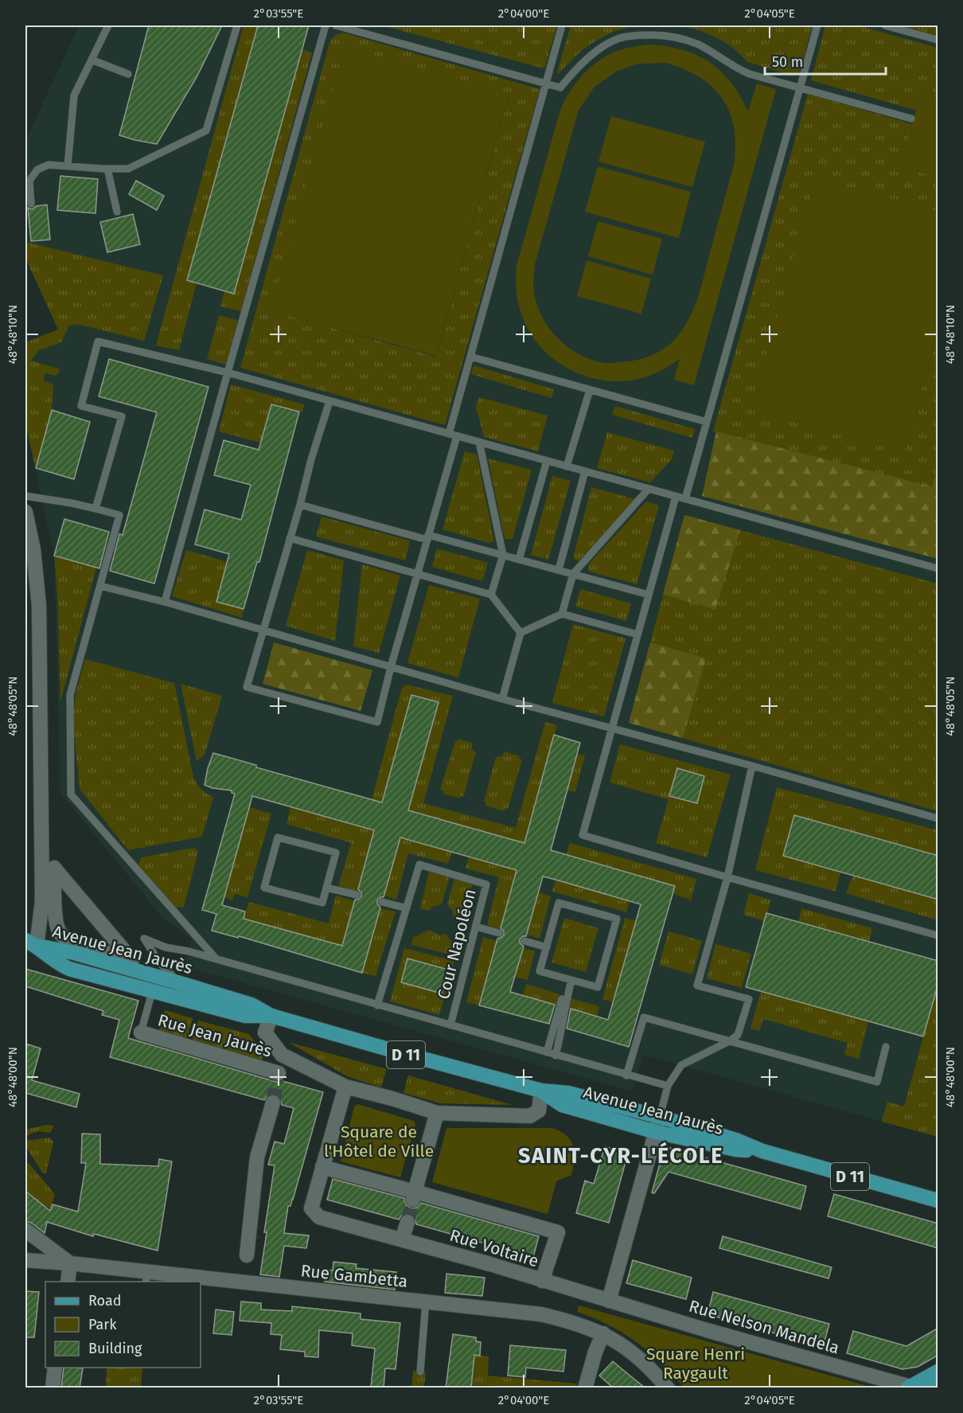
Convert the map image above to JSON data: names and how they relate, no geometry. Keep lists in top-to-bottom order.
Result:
{
  "streets": {
    "main road": ["Avenue Jean Jaurès", "D 11"],
    "street": [
      "Rue Jean Jaurès",
      "Rue Voltaire",
      "Rue Gambetta",
      "Rue Nelson Mandela"
    ],
    "lane": ["Cour Napoléon"]
  },
  "crossings": [
    ["Rue Voltaire", "Rue Nelson Mandela"]
  ],
  "districts": ["SAINT-CYR-L'ÉCOLE"],
  "parks": ["Square de l'Hôtel de Ville", "Square Henri Raygault"],
  "legend": ["Road", "Park", "Building"],
  "scale_bar": "50 m",
  "coordinates": [
    "2°03'55\"E",
    "2°04'00\"E",
    "2°04'05\"E",
    "48°48'10\"N",
    "48°48'05\"N",
    "48°48'00\"N"
  ]
}
